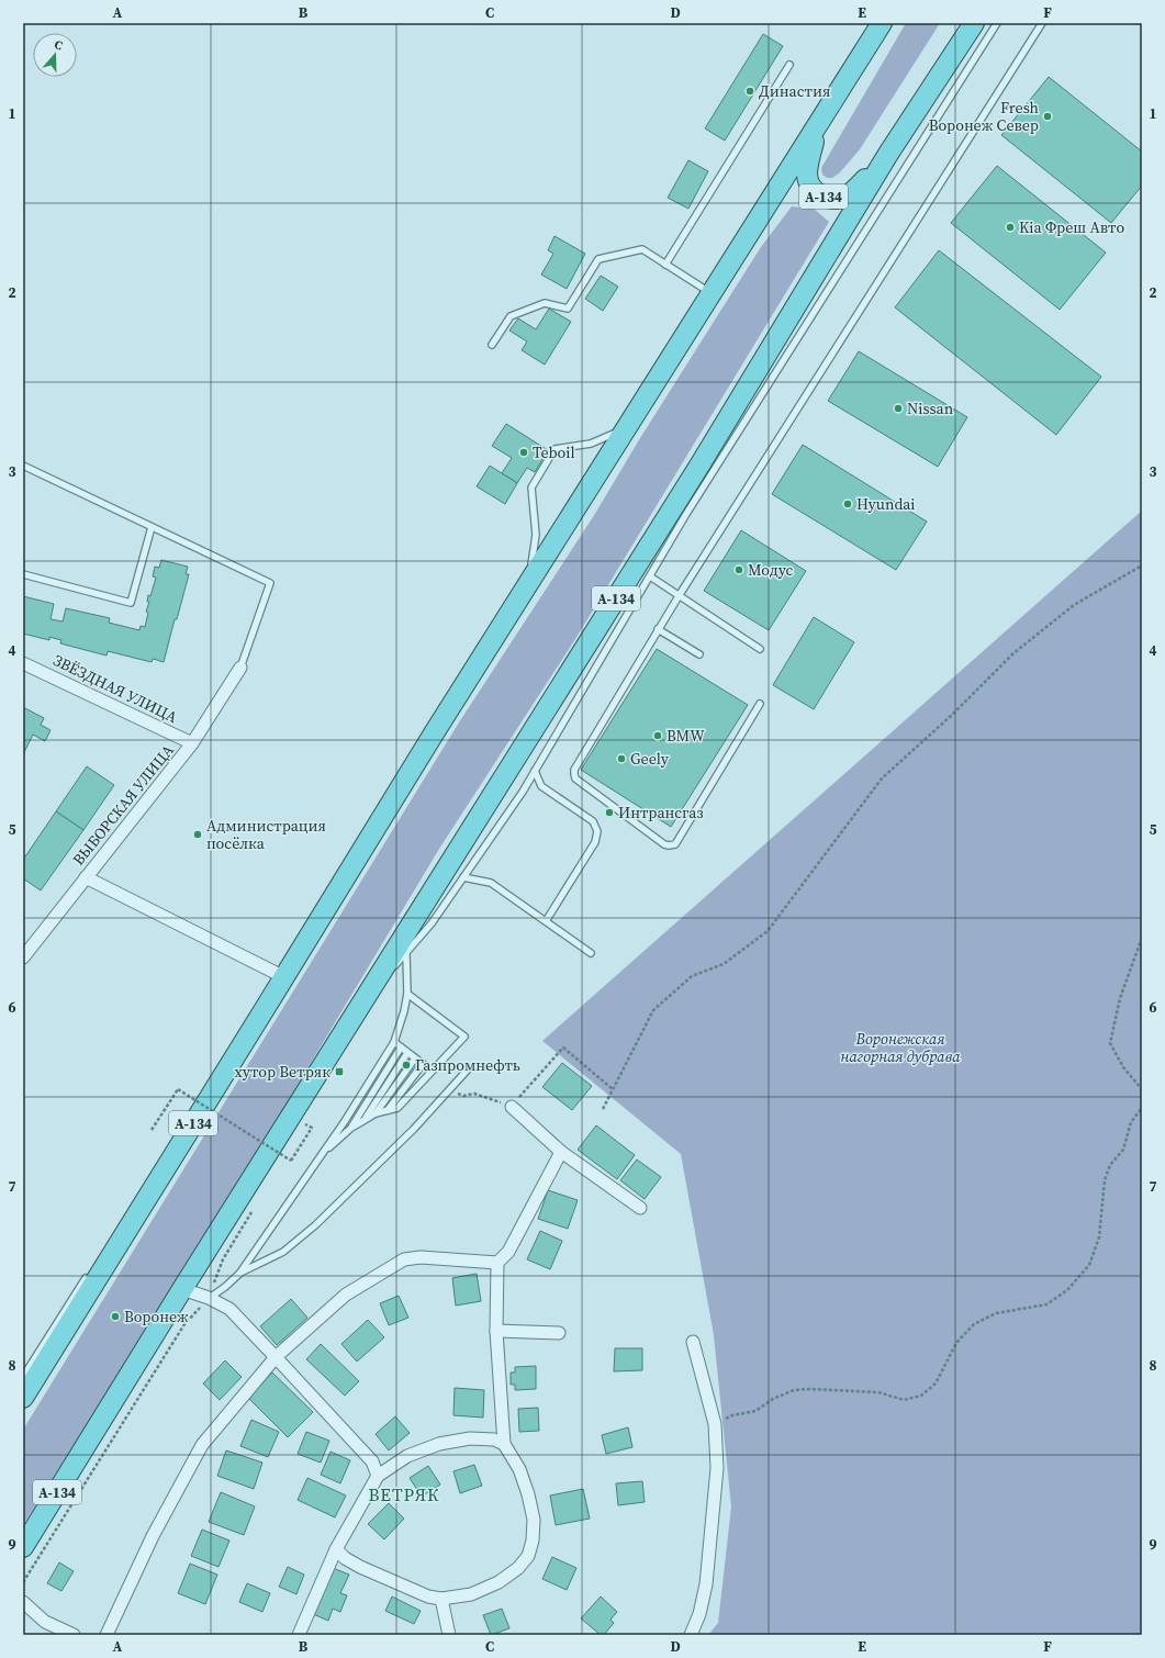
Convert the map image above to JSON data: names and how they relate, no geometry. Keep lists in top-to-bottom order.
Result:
{
  "streets": {
    "highway": ["А-134"],
    "street": ["ЗВЁЗДНАЯ УЛИЦА", "ВЫБОРСКАЯ УЛИЦА"]
  },
  "crossings": [
    ["ЗВЁЗДНАЯ УЛИЦА", "ВЫБОРСКАЯ УЛИЦА"]
  ],
  "districts": ["ВЕТРЯК"],
  "parks": ["Воронежская нагорная дубрава"],
  "places": {
    "other": [
      "Династия",
      "Fresh Воронеж Север",
      "Kia Фреш Авто",
      "Nissan",
      "Teboil",
      "Hyundai",
      "Модус",
      "BMW",
      "Geely",
      "Интрансгаз",
      "Администрация посёлка",
      "Газпромнефть",
      "Воронеж"
    ],
    "transit": ["хутор Ветряк"]
  },
  "north": "top",
  "grid": {
    "columns": [
      "A",
      "B",
      "C",
      "D",
      "E",
      "F"
    ],
    "rows": [
      "1",
      "2",
      "3",
      "4",
      "5",
      "6",
      "7",
      "8",
      "9"
    ]
  }
}
